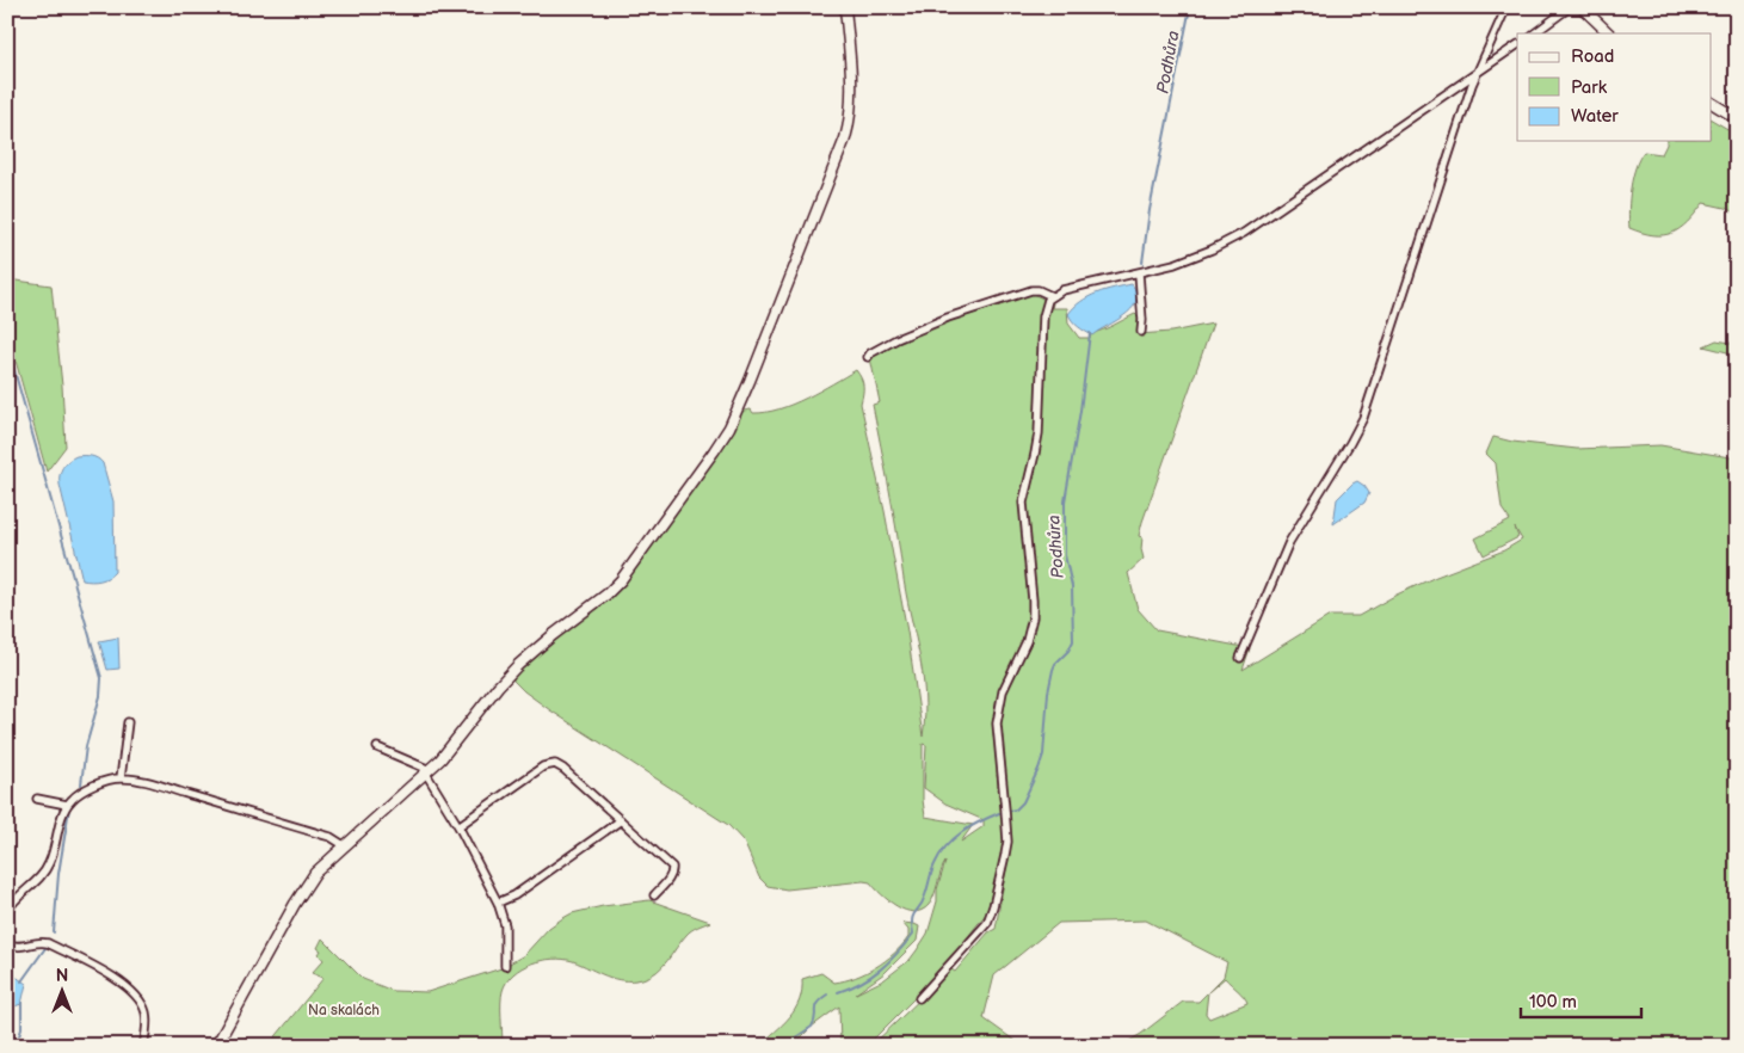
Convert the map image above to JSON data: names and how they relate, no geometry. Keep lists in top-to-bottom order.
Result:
{
  "water": ["Podhůra"],
  "parks": ["Na skalách"],
  "legend": ["Road", "Park", "Water"],
  "scale_bar": "100 m",
  "north": "top"
}
